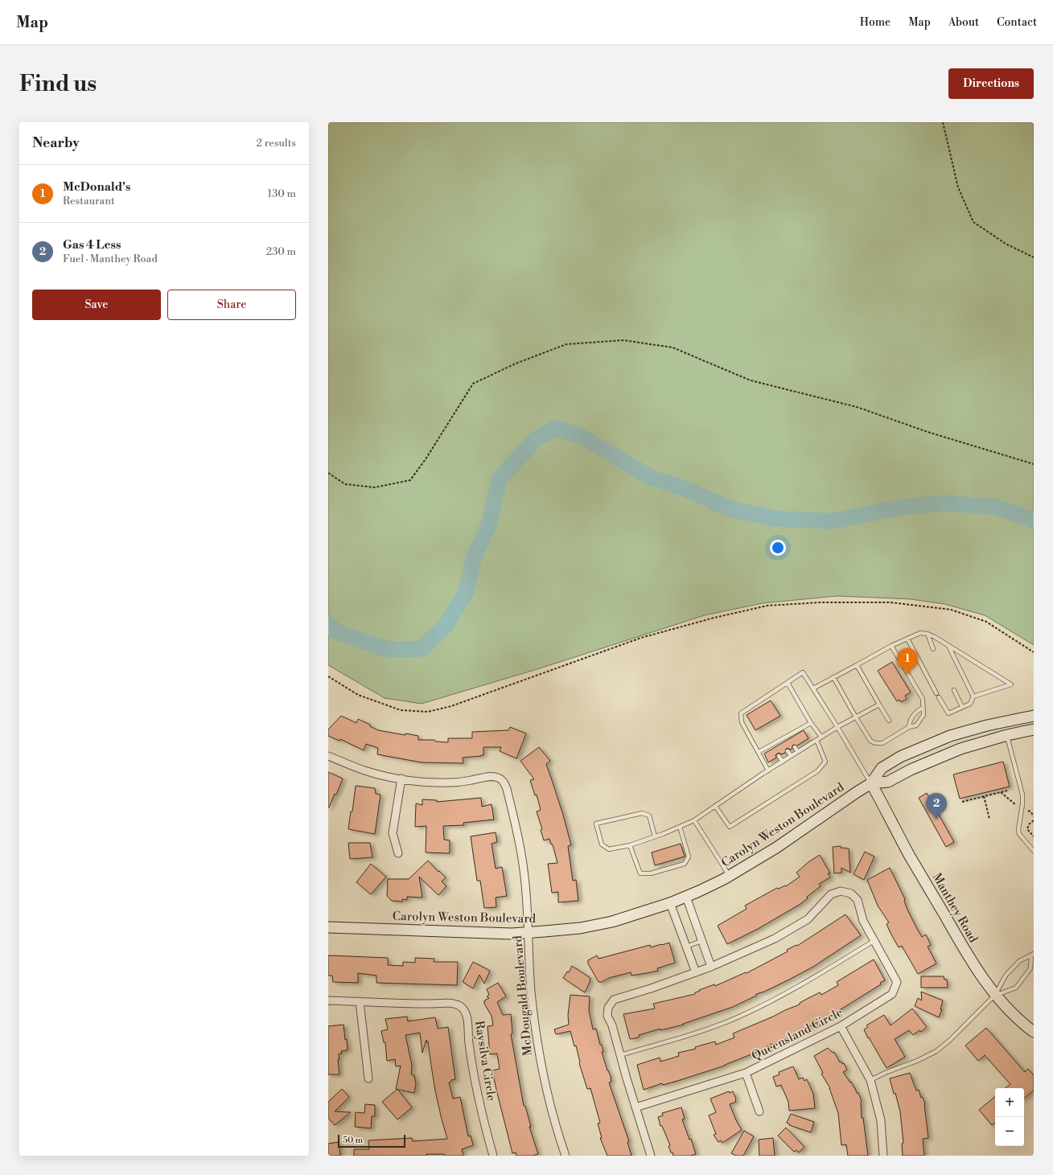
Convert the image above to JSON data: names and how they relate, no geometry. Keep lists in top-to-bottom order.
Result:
{
  "streets": {
    "street": [
      "Carolyn Weston Boulevard",
      "Manthey Road",
      "McDougald Boulevard",
      "Queensland Circle",
      "Raysilva Circle"
    ]
  },
  "crossings": [
    ["Carolyn Weston Boulevard", "Manthey Road"],
    ["Carolyn Weston Boulevard", "McDougald Boulevard"]
  ],
  "scale_bar": "50 m",
  "page": {
    "header": "Map",
    "nav": [
      "Home",
      "Map",
      "About",
      "Contact"
    ],
    "buttons": [
      "Directions",
      ["Save", "Share"]
    ],
    "title": "Find us",
    "heading": ["Nearby", "2 results"],
    "list": [
      {
        "mark": "1",
        "name": "McDonald's",
        "note": "Restaurant",
        "value": "130 m"
      },
      {
        "mark": "2",
        "name": "Gas 4 Less",
        "note": "Fuel · Manthey Road",
        "value": "230 m"
      }
    ],
    "pins": ["1", "2"],
    "map_buttons": ["+", "−"],
    "scale": "50 m"
  }
}
